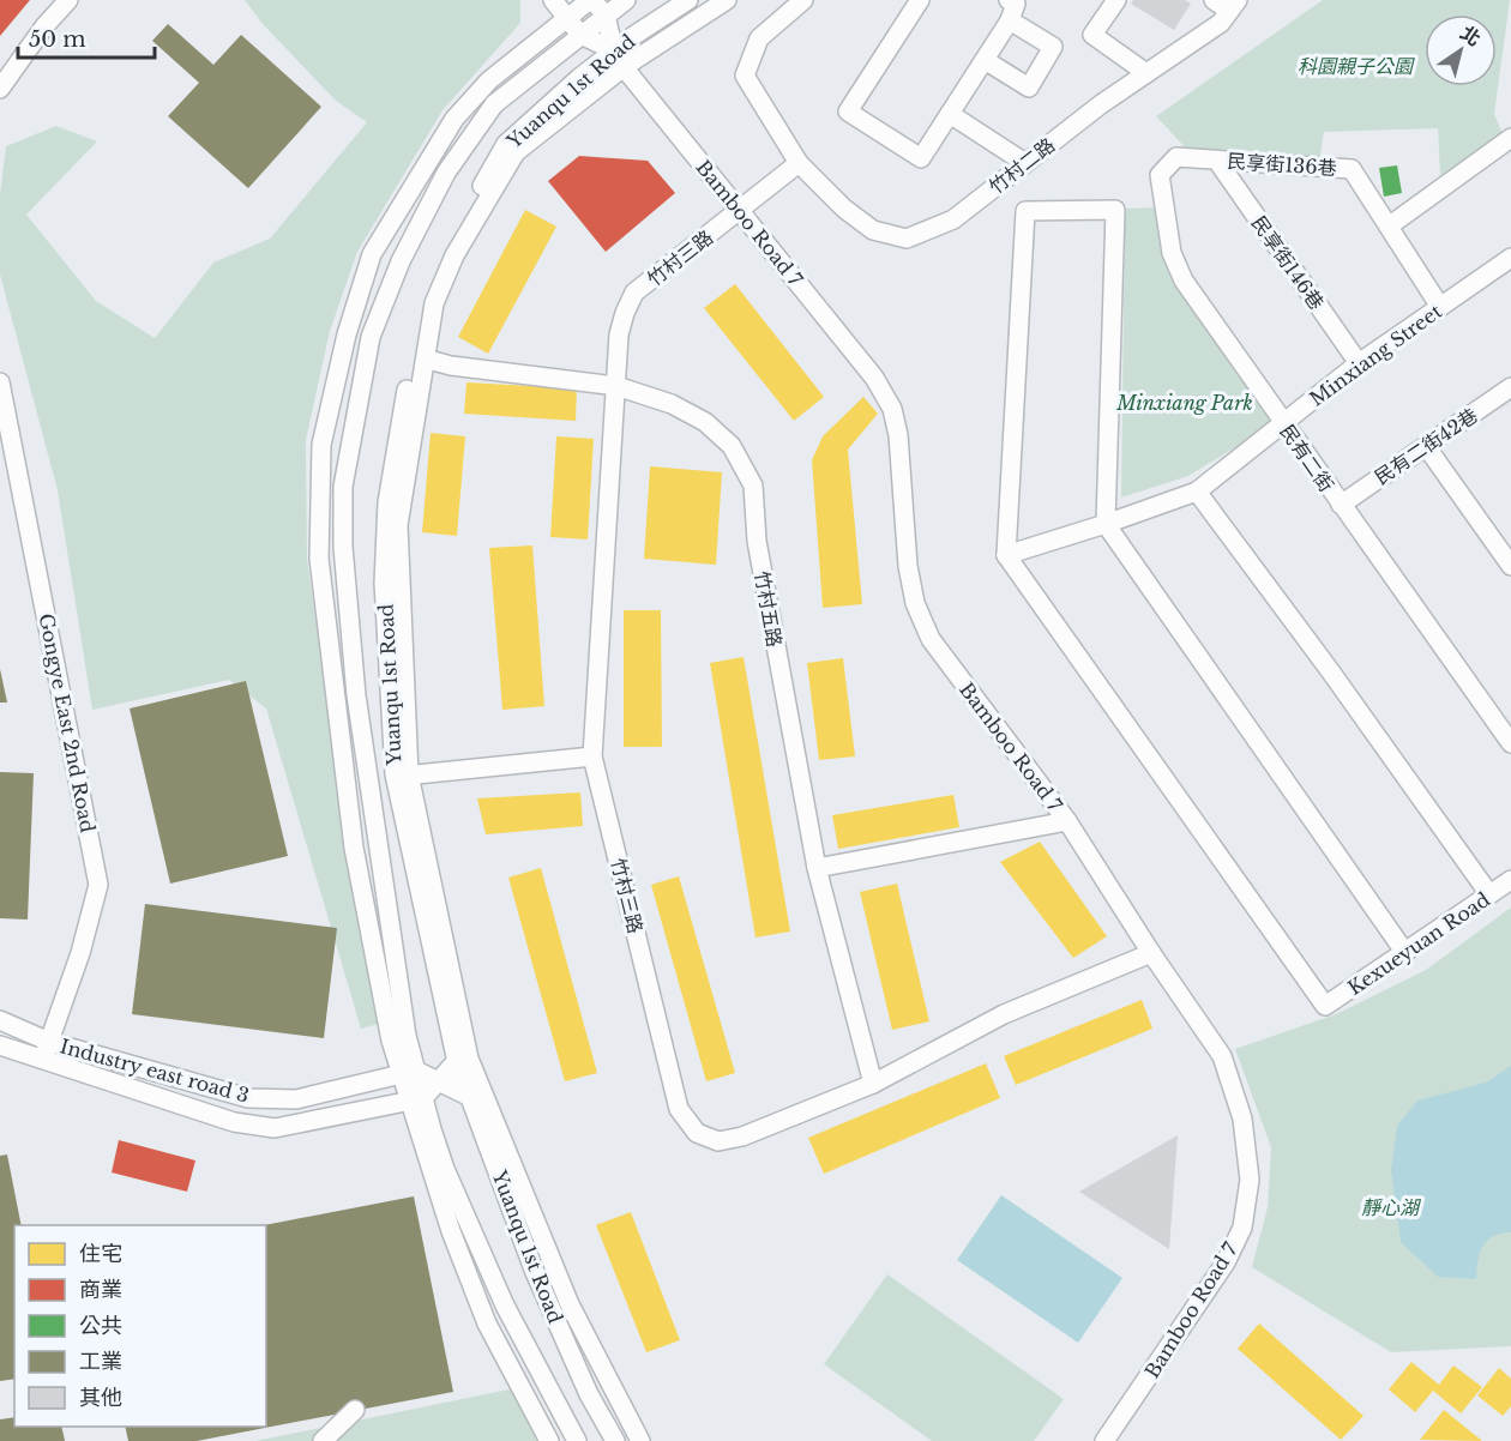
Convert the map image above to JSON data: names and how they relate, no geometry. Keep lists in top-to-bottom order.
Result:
{
  "streets": {
    "street": [
      "Yuanqu 1st Road",
      "民享街136巷",
      "竹村二路",
      "Bamboo Road 7",
      "竹村三路",
      "民享街146巷",
      "Minxiang Street",
      "民有二街42巷",
      "民有二街",
      "竹村五路",
      "Gongye East 2nd Road",
      "Kexueyuan Road",
      "Industry east road 3"
    ]
  },
  "crossings": [
    ["Yuanqu 1st Road", "Bamboo Road 7"],
    ["Yuanqu 1st Road", "Industry east road 3"],
    ["民享街136巷", "民享街146巷"],
    ["民享街136巷", "Minxiang Street"],
    ["民享街136巷", "民有二街"],
    ["竹村二路", "竹村三路"],
    ["Bamboo Road 7", "竹村三路"],
    ["竹村三路", "竹村五路"],
    ["民享街146巷", "Minxiang Street"],
    ["Minxiang Street", "民有二街"],
    ["Minxiang Street", "Kexueyuan Road"],
    ["民有二街42巷", "民有二街"],
    ["Gongye East 2nd Road", "Industry east road 3"]
  ],
  "parks": ["科園親子公園", "Minxiang Park", "靜心湖"],
  "legend": [
    "住宅",
    "商業",
    "公共",
    "工業",
    "其他"
  ],
  "scale_bar": "50 m",
  "north": "top right"
}
